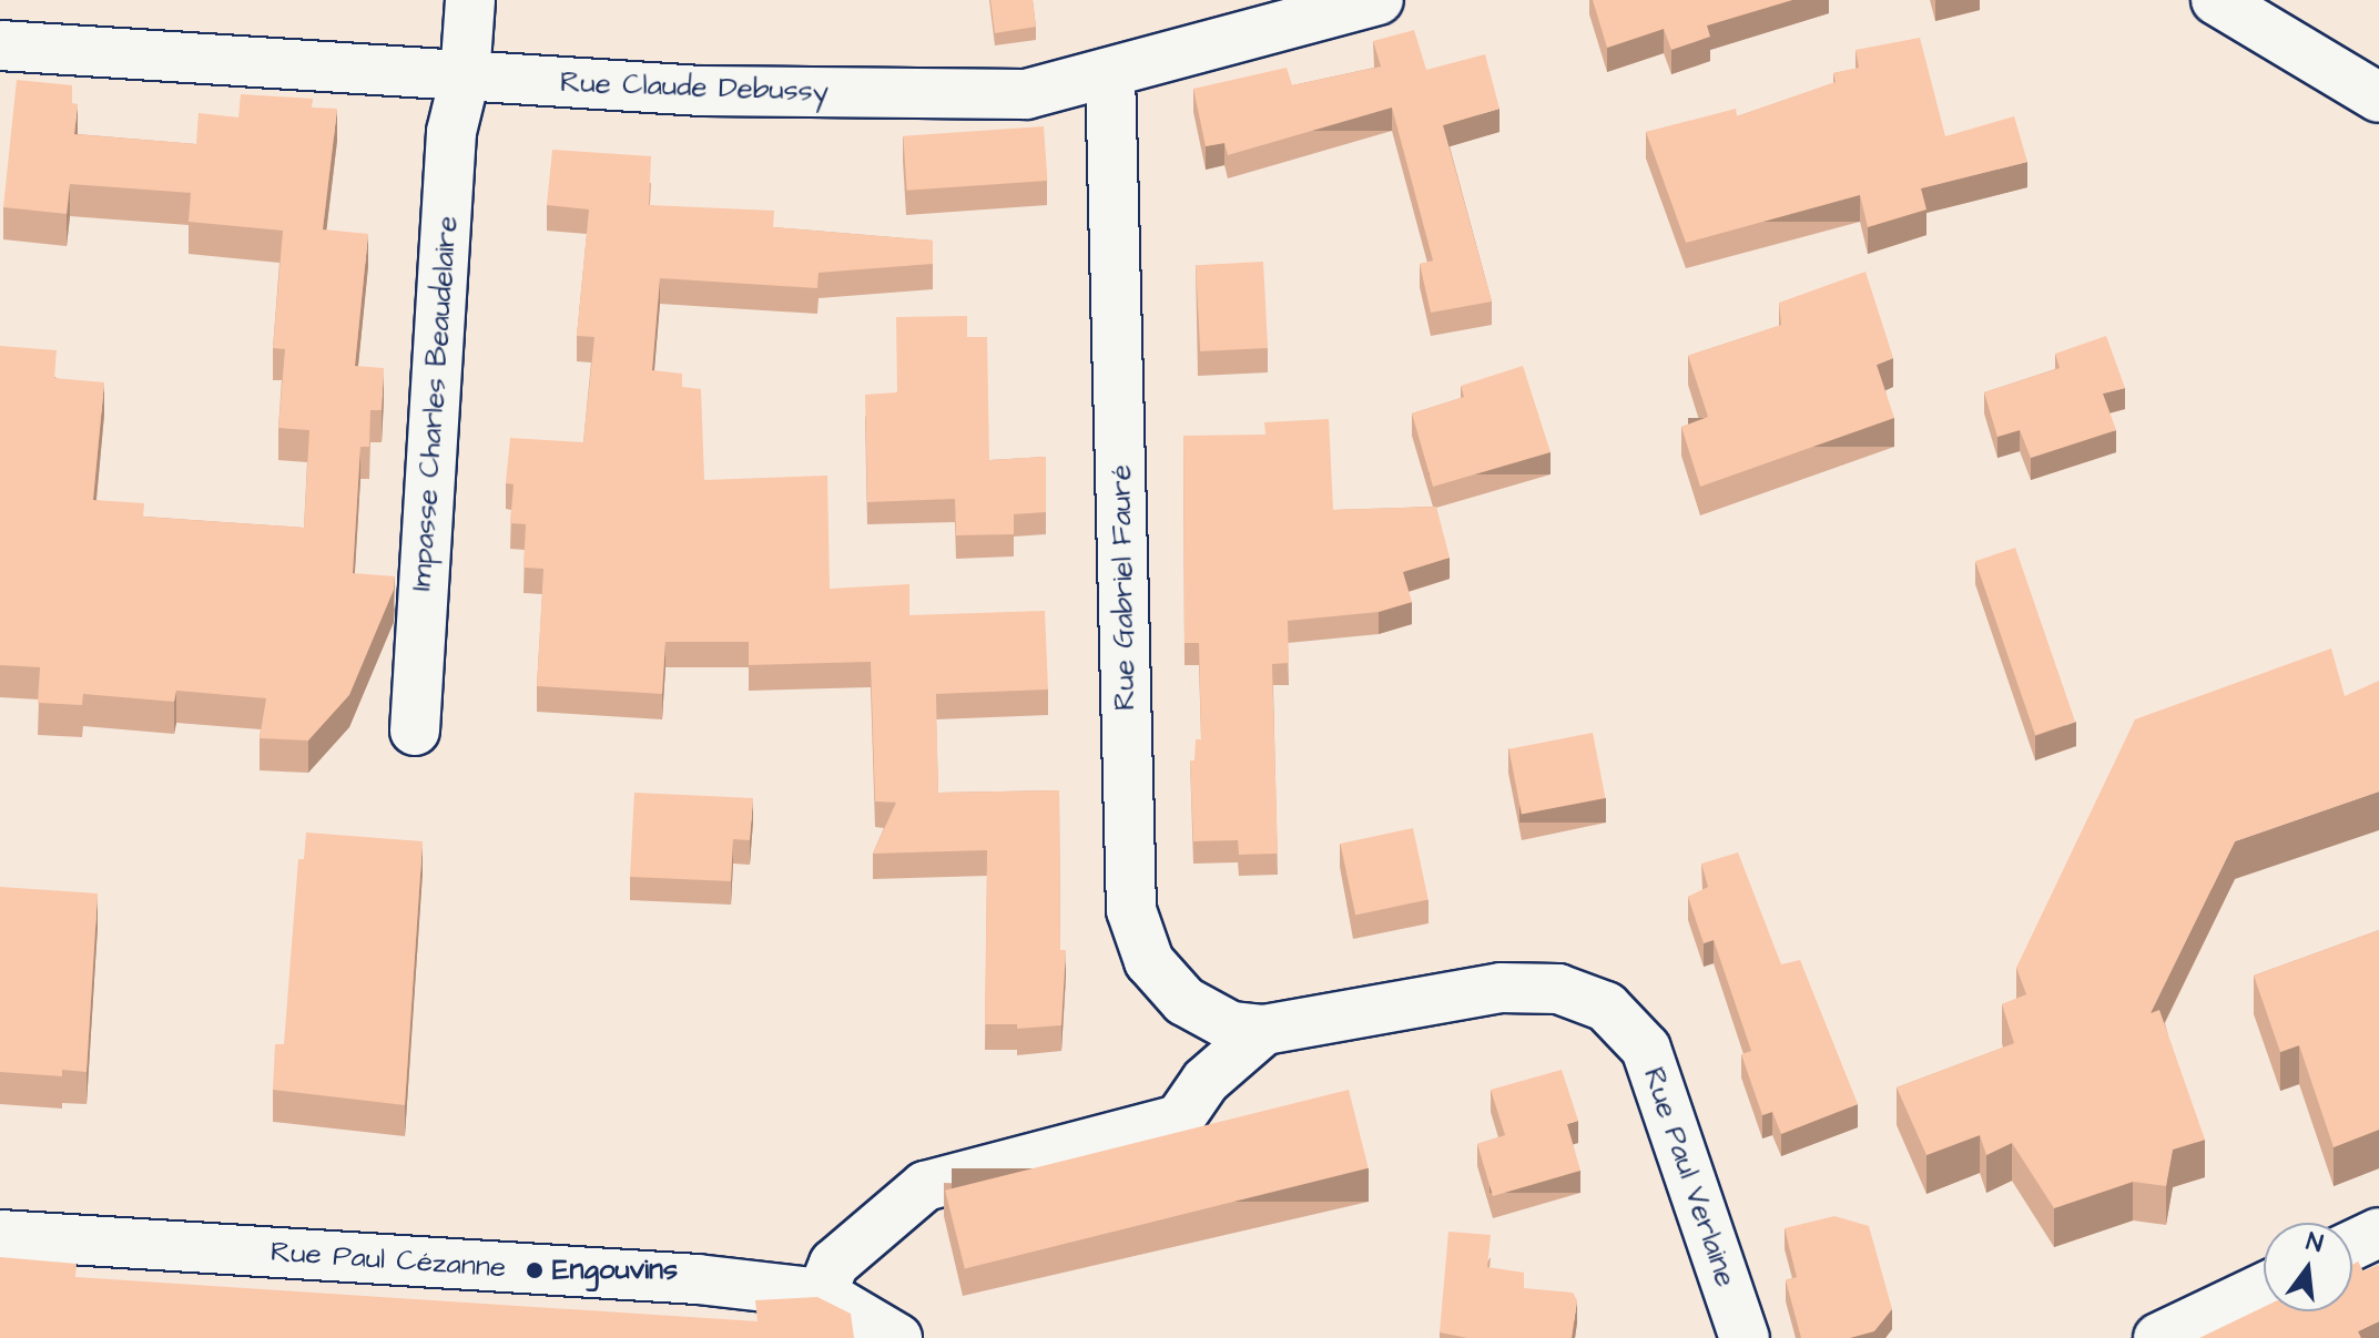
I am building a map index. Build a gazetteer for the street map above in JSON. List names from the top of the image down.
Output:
{
  "streets": {
    "street": [
      "Rue Claude Debussy",
      "Impasse Charles Beaudelaire",
      "Rue Gabriel Fauré",
      "Rue Paul Verlaine",
      "Rue Paul Cézanne"
    ]
  },
  "crossings": [
    ["Rue Claude Debussy", "Impasse Charles Beaudelaire"],
    ["Rue Claude Debussy", "Rue Gabriel Fauré"],
    ["Rue Gabriel Fauré", "Rue Paul Verlaine"]
  ],
  "places": ["Engouvins"],
  "north": "top"
}
